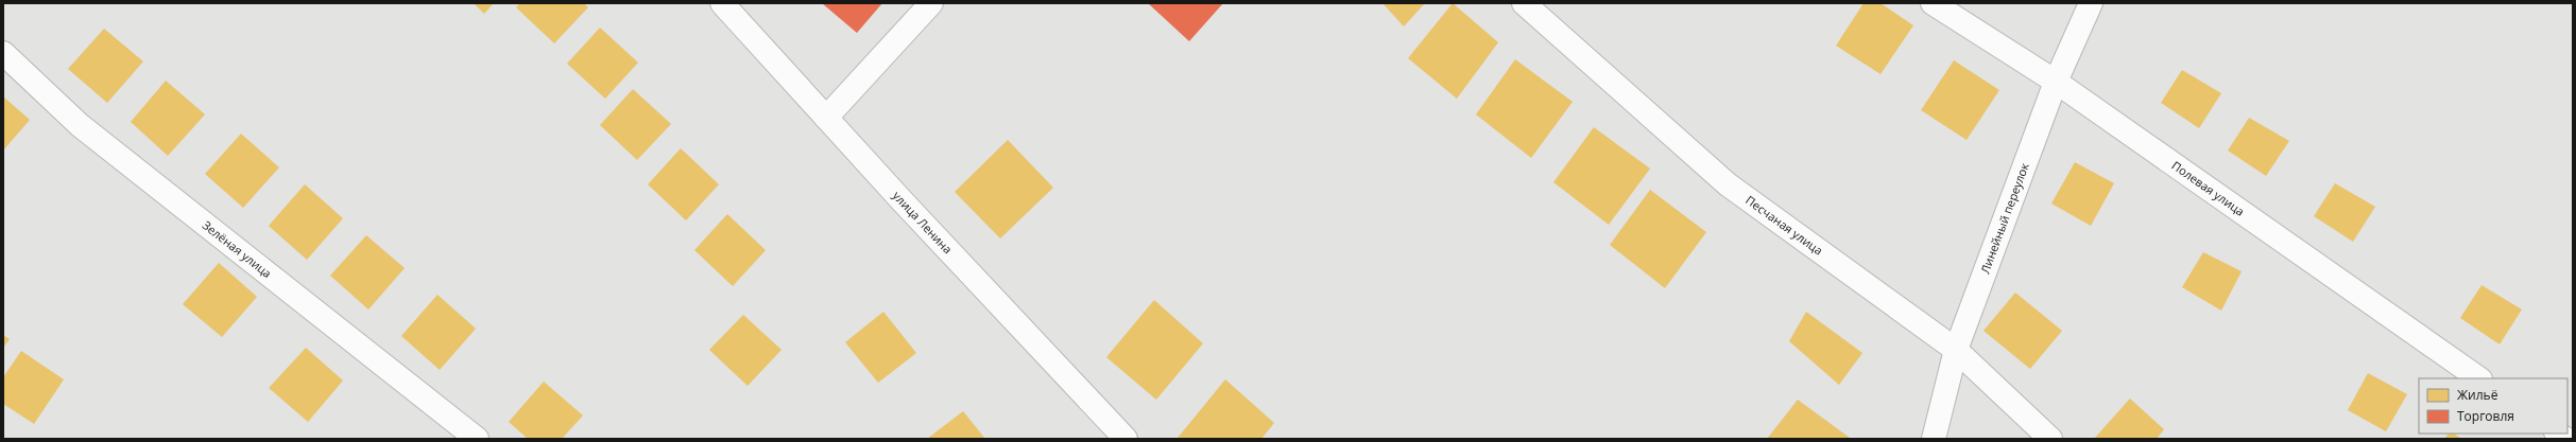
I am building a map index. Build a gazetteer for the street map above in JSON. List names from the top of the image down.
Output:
{
  "streets": {
    "street": [
      "Полевая улица",
      "Линейный переулок",
      "улица Ленина",
      "Песчаная улица",
      "Зелёная улица"
    ]
  },
  "crossings": [
    ["Полевая улица", "Линейный переулок"],
    ["Линейный переулок", "Песчаная улица"]
  ],
  "legend": ["Жильё", "Торговля"]
}
